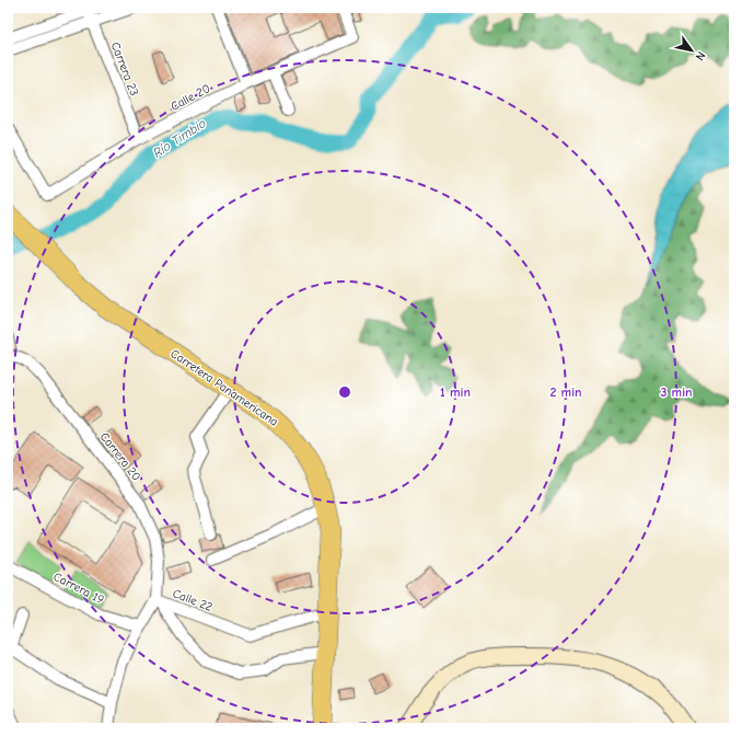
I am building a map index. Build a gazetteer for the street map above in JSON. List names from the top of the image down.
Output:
{
  "streets": {
    "highway": ["Carretera Panamericana"],
    "street": [
      "Carrera 23",
      "Calle 20",
      "Carrera 20",
      "Carrera 19",
      "Calle 22"
    ]
  },
  "crossings": [
    ["Carrera 23", "Calle 20"],
    ["Carretera Panamericana", "Calle 22"],
    ["Carrera 20", "Calle 22"],
    ["Carrera 19", "Calle 22"]
  ],
  "water": ["Río Timbio"],
  "north": "bottom right",
  "rings": ["1 min", "2 min", "3 min"]
}
